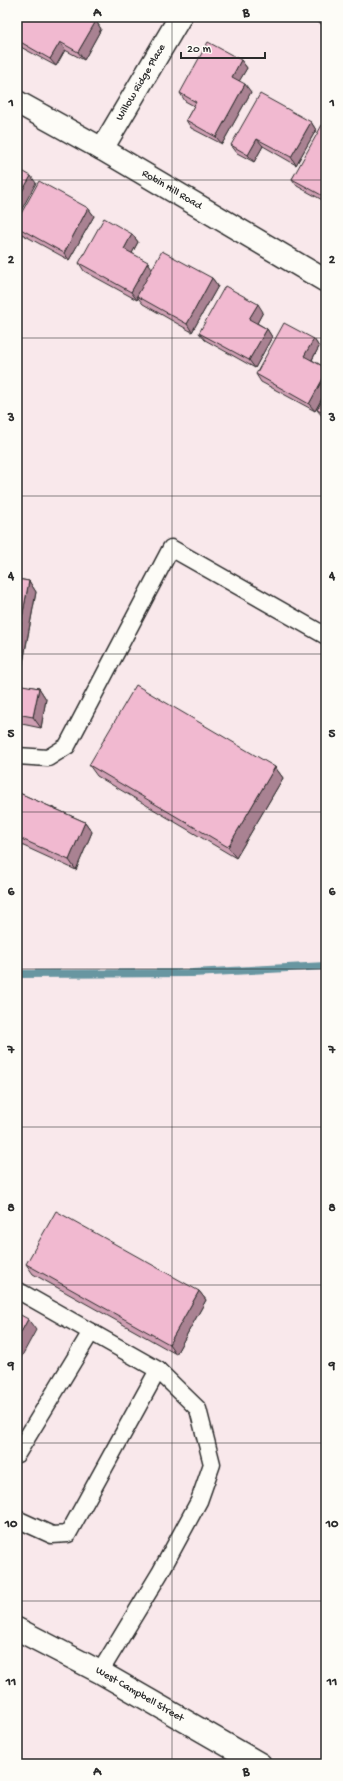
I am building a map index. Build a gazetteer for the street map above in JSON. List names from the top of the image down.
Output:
{
  "streets": {
    "street": ["Willow Ridge Place", "Robin Hill Road", "West Campbell Street"]
  },
  "crossings": [
    ["Willow Ridge Place", "Robin Hill Road"]
  ],
  "scale_bar": "20 m",
  "grid": {
    "columns": ["A", "B"],
    "rows": [
      "1",
      "2",
      "3",
      "4",
      "5",
      "6",
      "7",
      "8",
      "9",
      "10",
      "11"
    ]
  }
}
